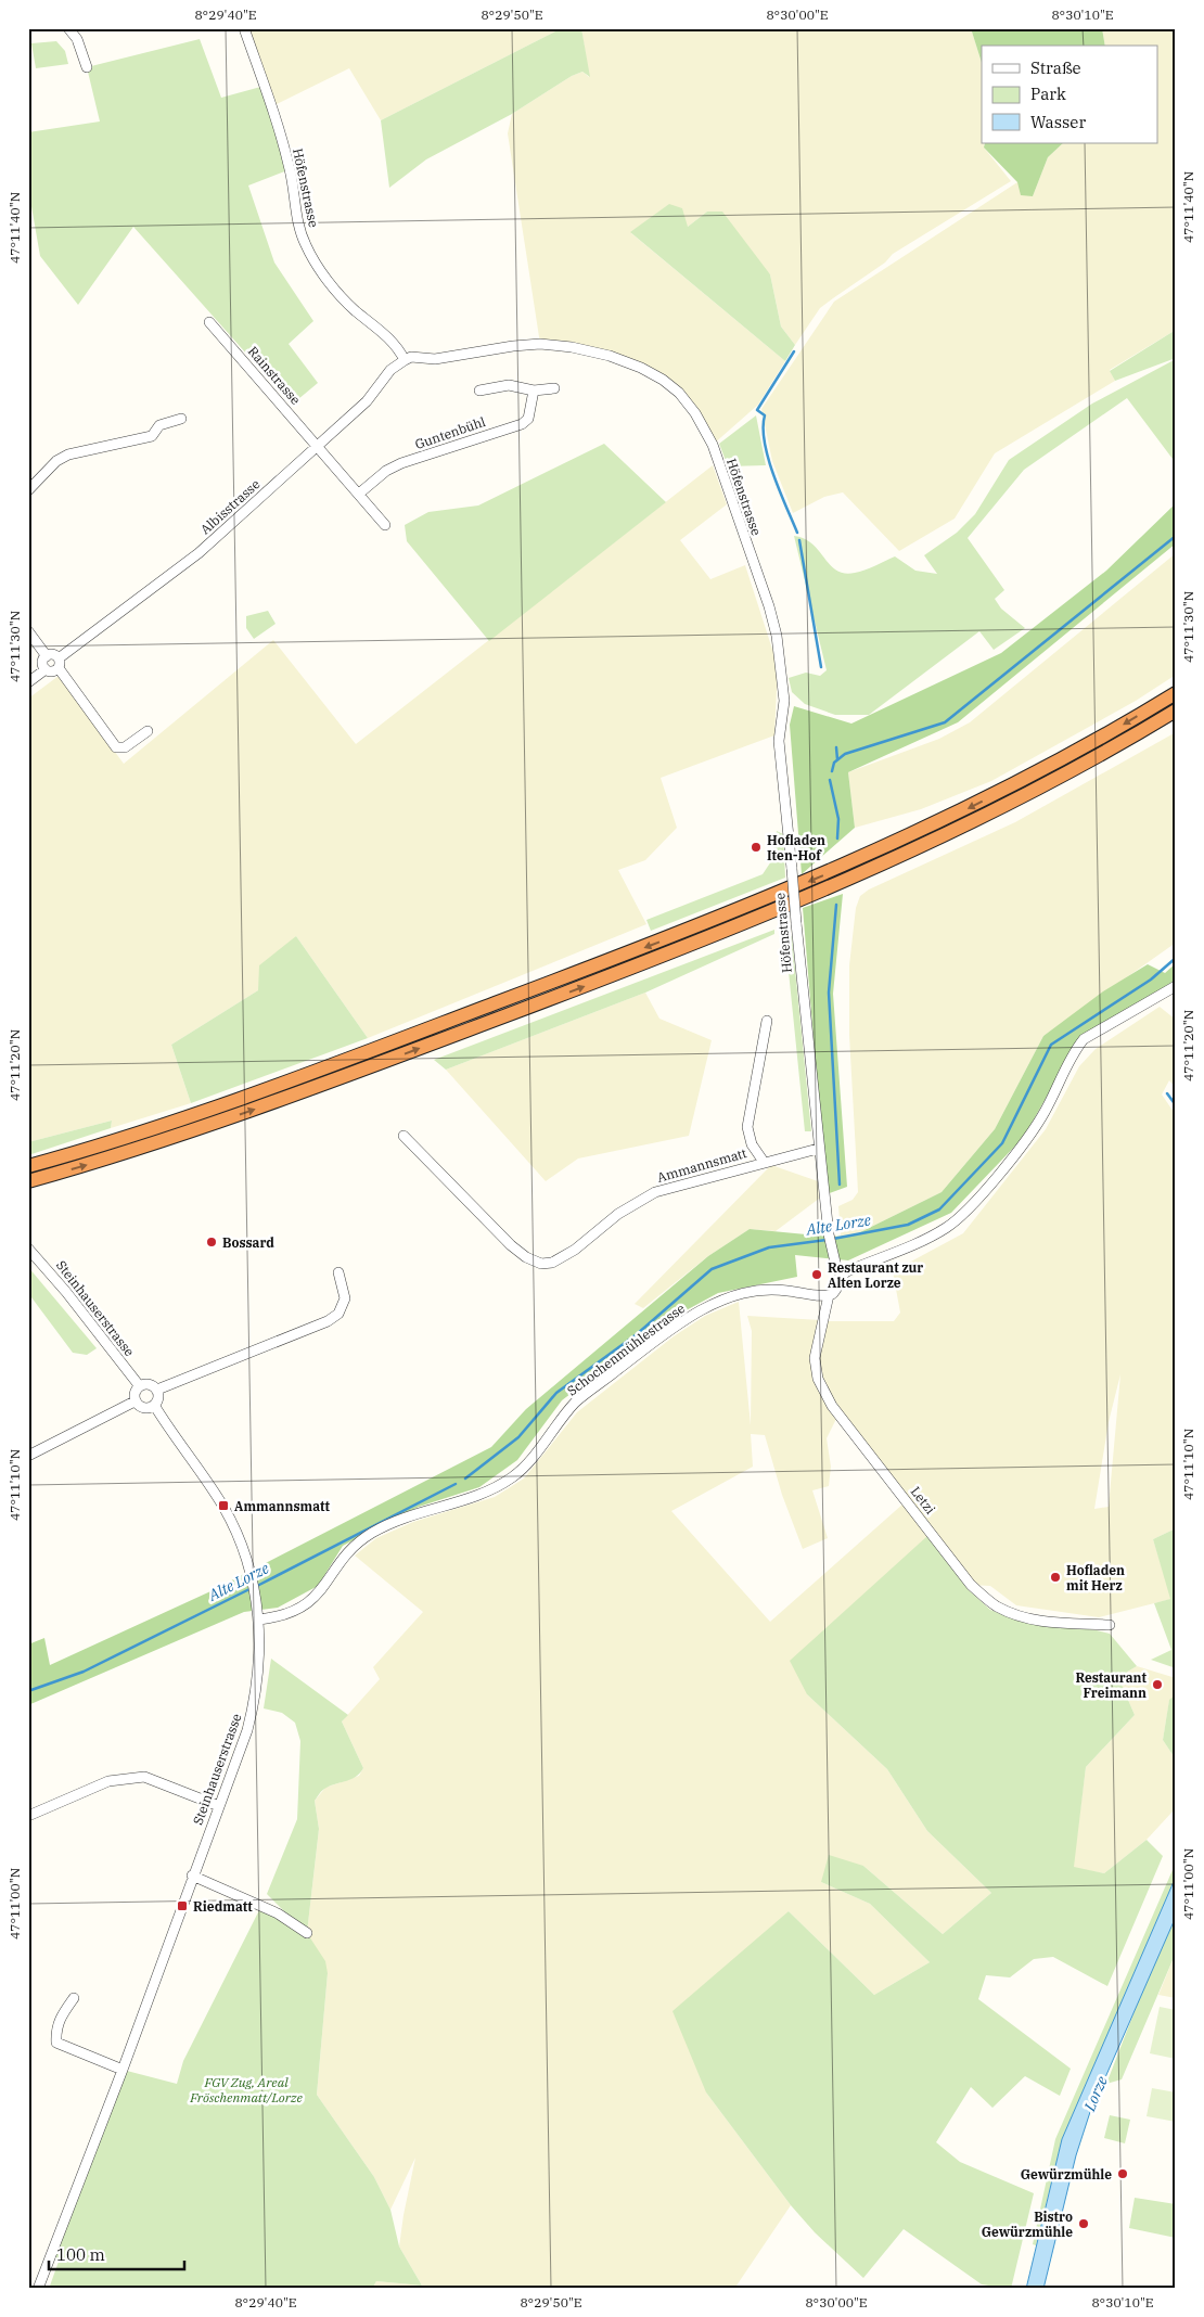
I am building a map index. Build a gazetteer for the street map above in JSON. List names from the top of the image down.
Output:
{
  "streets": {
    "street": [
      "Höfenstrasse",
      "Rainstrasse",
      "Guntenbühl",
      "Albisstrasse",
      "Ammannsmatt",
      "Steinhauserstrasse",
      "Schochenmühlestrasse",
      "Letzi"
    ]
  },
  "crossings": [
    ["Höfenstrasse", "Albisstrasse"],
    ["Höfenstrasse", "Ammannsmatt"],
    ["Rainstrasse", "Guntenbühl"],
    ["Rainstrasse", "Albisstrasse"],
    ["Steinhauserstrasse", "Schochenmühlestrasse"],
    ["Schochenmühlestrasse", "Letzi"]
  ],
  "water": ["Alte Lorze", "Lorze"],
  "parks": ["FGV Zug, Areal Fröschenmatt/Lorze"],
  "places": {
    "other": [
      "Hofladen Iten-Hof",
      "Bossard",
      "Restaurant zur Alten Lorze",
      "Hofladen mit Herz",
      "Restaurant Freimann",
      "Gewürzmühle",
      "Bistro Gewürzmühle"
    ],
    "transit": ["Ammannsmatt", "Riedmatt"]
  },
  "legend": ["Straße", "Park", "Wasser"],
  "scale_bar": "100 m",
  "coordinates": [
    "8°29'40\"E",
    "8°29'50\"E",
    "8°30'00\"E",
    "8°30'10\"E",
    "47°11'40\"N",
    "47°11'30\"N",
    "47°11'20\"N",
    "47°11'10\"N",
    "47°11'00\"N"
  ]
}
